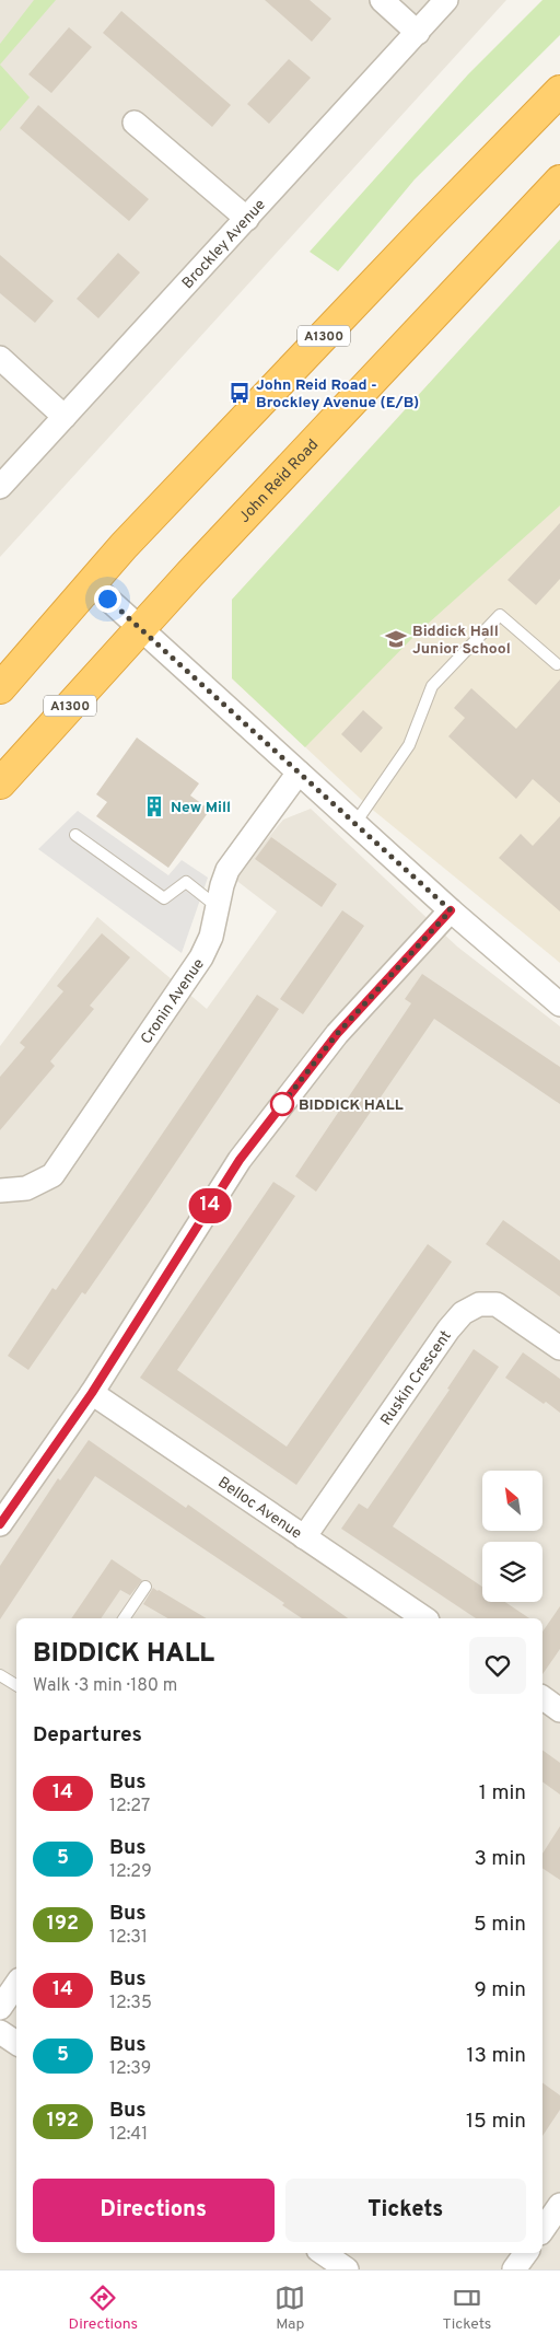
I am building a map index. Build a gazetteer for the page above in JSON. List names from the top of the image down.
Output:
{
  "streets": {
    "highway": ["A1300", "John Reid Road"],
    "street": [
      "Brockley Avenue",
      "Cronin Avenue",
      "Ruskin Crescent",
      "Belloc Avenue"
    ]
  },
  "crossings": [
    ["Ruskin Crescent", "Belloc Avenue"]
  ],
  "places": {
    "bus stop": ["John Reid Road - Brockley Avenue (E/B)"],
    "school or university": ["Biddick Hall Junior School"],
    "building": ["New Mill"],
    "other": ["BIDDICK HALL"]
  },
  "lines": ["bus line 14"],
  "north": "top left",
  "page": {
    "on_map": "14",
    "heading": [
      ["BIDDICK HALL", "Walk · 3 min · 180 m"],
      "Departures"
    ],
    "list": [
      {
        "mark": "14",
        "name": "Bus",
        "note": "12:27",
        "value": "1 min"
      },
      {
        "mark": "5",
        "name": "Bus",
        "note": "12:29",
        "value": "3 min"
      },
      {
        "mark": "192",
        "name": "Bus",
        "note": "12:31",
        "value": "5 min"
      },
      {
        "mark": "14",
        "name": "Bus",
        "note": "12:35",
        "value": "9 min"
      },
      {
        "mark": "5",
        "name": "Bus",
        "note": "12:39",
        "value": "13 min"
      },
      {
        "mark": "192",
        "name": "Bus",
        "note": "12:41",
        "value": "15 min"
      }
    ],
    "buttons": ["Directions", "Tickets"],
    "tabs": ["Directions", "Map", "Tickets"]
  }
}
